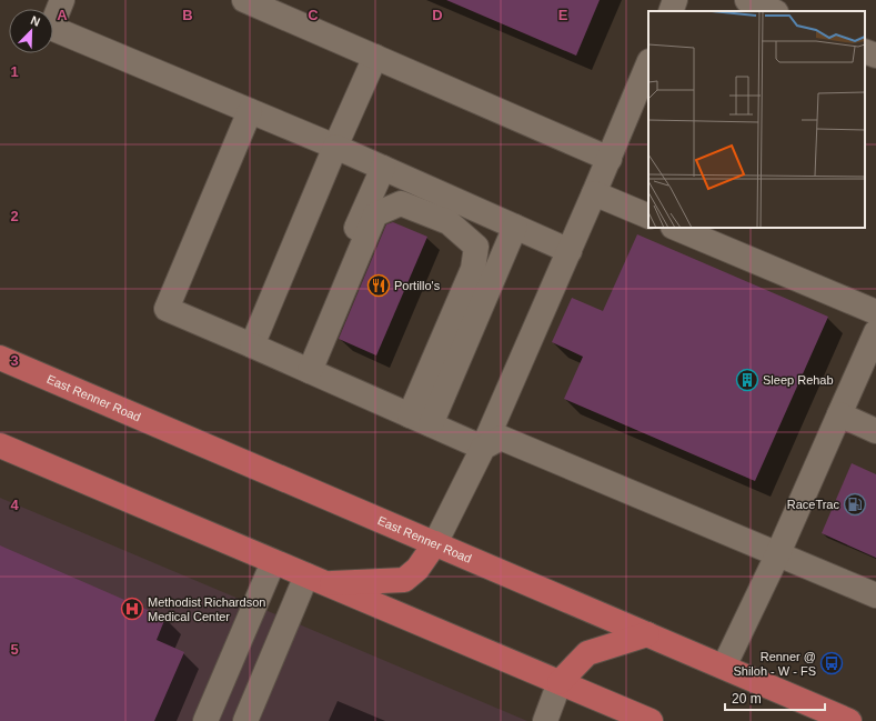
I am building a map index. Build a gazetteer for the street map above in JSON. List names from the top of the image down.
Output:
{
  "streets": {
    "main road": ["East Renner Road"]
  },
  "places": {
    "restaurant": ["Portillo's"],
    "building": ["Sleep Rehab"],
    "fuel station": ["RaceTrac"],
    "hospital": ["Methodist Richardson Medical Center"],
    "bus stop": ["Renner @ Shiloh - W - FS"]
  },
  "scale_bar": "20 m",
  "north": "top right",
  "grid": {
    "columns": [
      "A",
      "B",
      "C",
      "D",
      "E"
    ],
    "rows": [
      "1",
      "2",
      "3",
      "4",
      "5"
    ]
  }
}
